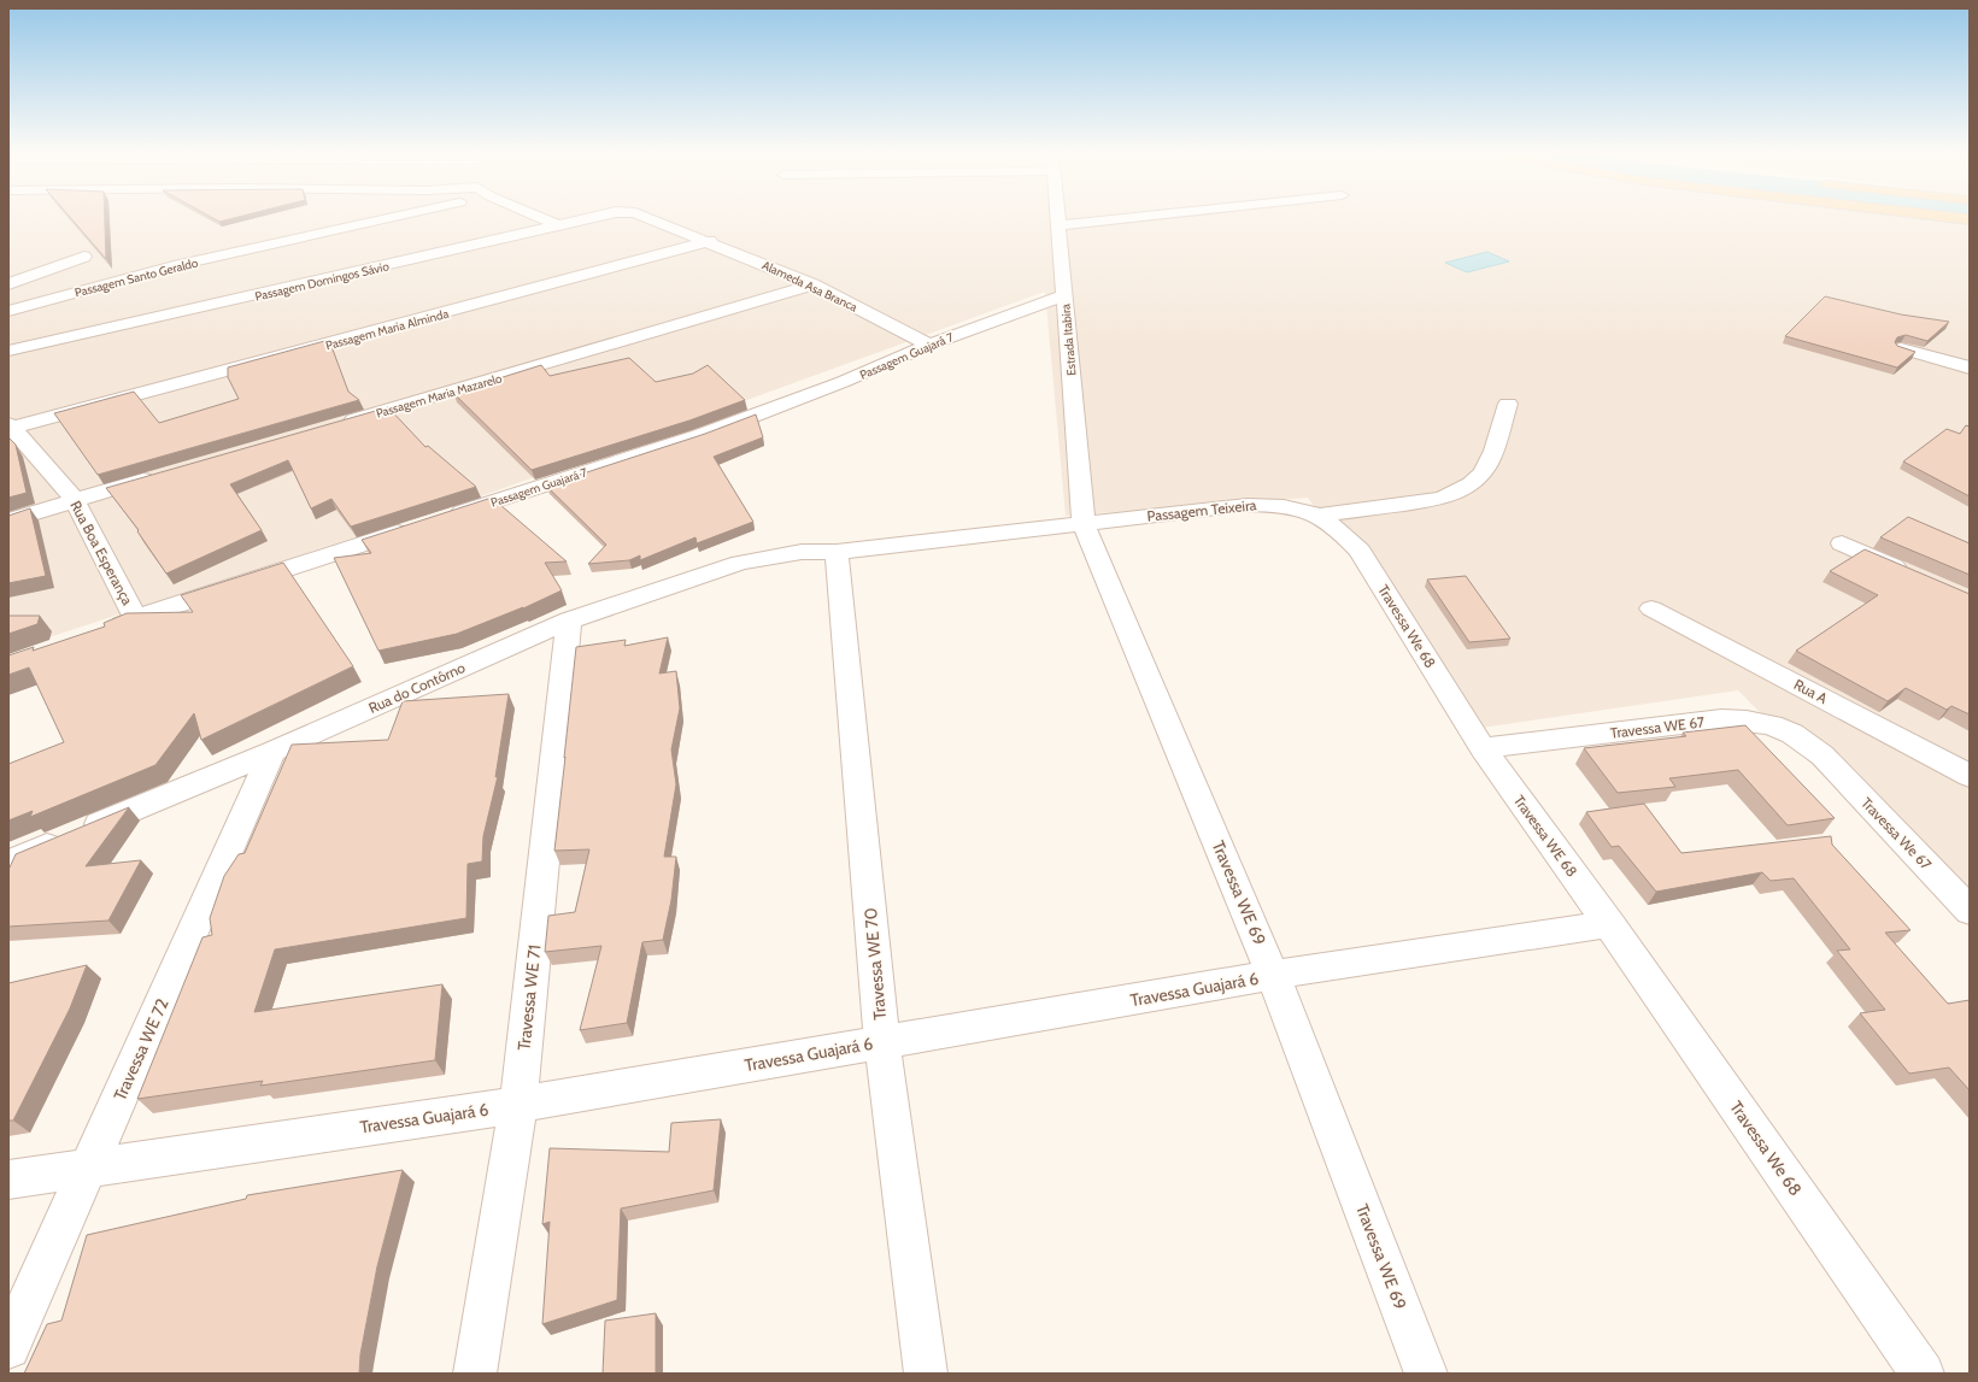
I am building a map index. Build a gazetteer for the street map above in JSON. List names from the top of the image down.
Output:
{
  "streets": {
    "street": [
      "Passagem Santo Geraldo",
      "Passagem Domingos Sávio",
      "Alameda Asa Branca",
      "Passagem Maria Alminda",
      "Estrada Itabira",
      "Passagem Guajará 7",
      "Passagem Maria Mazarelo",
      "Passagem Teixeira",
      "Rua Boa Esperança",
      "Travessa We 68",
      "Rua do Contôrno",
      "Rua A",
      "Travessa WE 67",
      "Travessa We 67",
      "Travessa WE 68",
      "Travessa WE 69",
      "Travessa WE 70",
      "Travessa Guajará 6",
      "Travessa WE 71",
      "Travessa WE 72"
    ]
  },
  "crossings": [
    ["Alameda Asa Branca", "Passagem Maria Alminda"],
    ["Alameda Asa Branca", "Passagem Guajará 7"],
    ["Alameda Asa Branca", "Passagem Maria Mazarelo"],
    ["Passagem Maria Alminda", "Rua Boa Esperança"],
    ["Estrada Itabira", "Passagem Guajará 7"],
    ["Estrada Itabira", "Passagem Teixeira"],
    ["Estrada Itabira", "Travessa WE 69"],
    ["Passagem Teixeira", "Travessa We 68"],
    ["Passagem Teixeira", "Rua do Contôrno"],
    ["Passagem Teixeira", "Travessa WE 69"],
    ["Passagem Teixeira", "Travessa WE 70"],
    ["Travessa We 68", "Travessa WE 67"],
    ["Travessa We 68", "Travessa WE 68"],
    ["Travessa We 68", "Travessa Guajará 6"],
    ["Rua do Contôrno", "Travessa WE 70"],
    ["Rua do Contôrno", "Travessa WE 71"],
    ["Rua do Contôrno", "Travessa WE 72"],
    ["Travessa WE 67", "Travessa We 67"],
    ["Travessa WE 67", "Travessa WE 68"],
    ["Travessa WE 68", "Travessa Guajará 6"],
    ["Travessa WE 69", "Travessa Guajará 6"],
    ["Travessa WE 70", "Travessa Guajará 6"],
    ["Travessa Guajará 6", "Travessa WE 71"],
    ["Travessa Guajará 6", "Travessa WE 72"]
  ]
}
